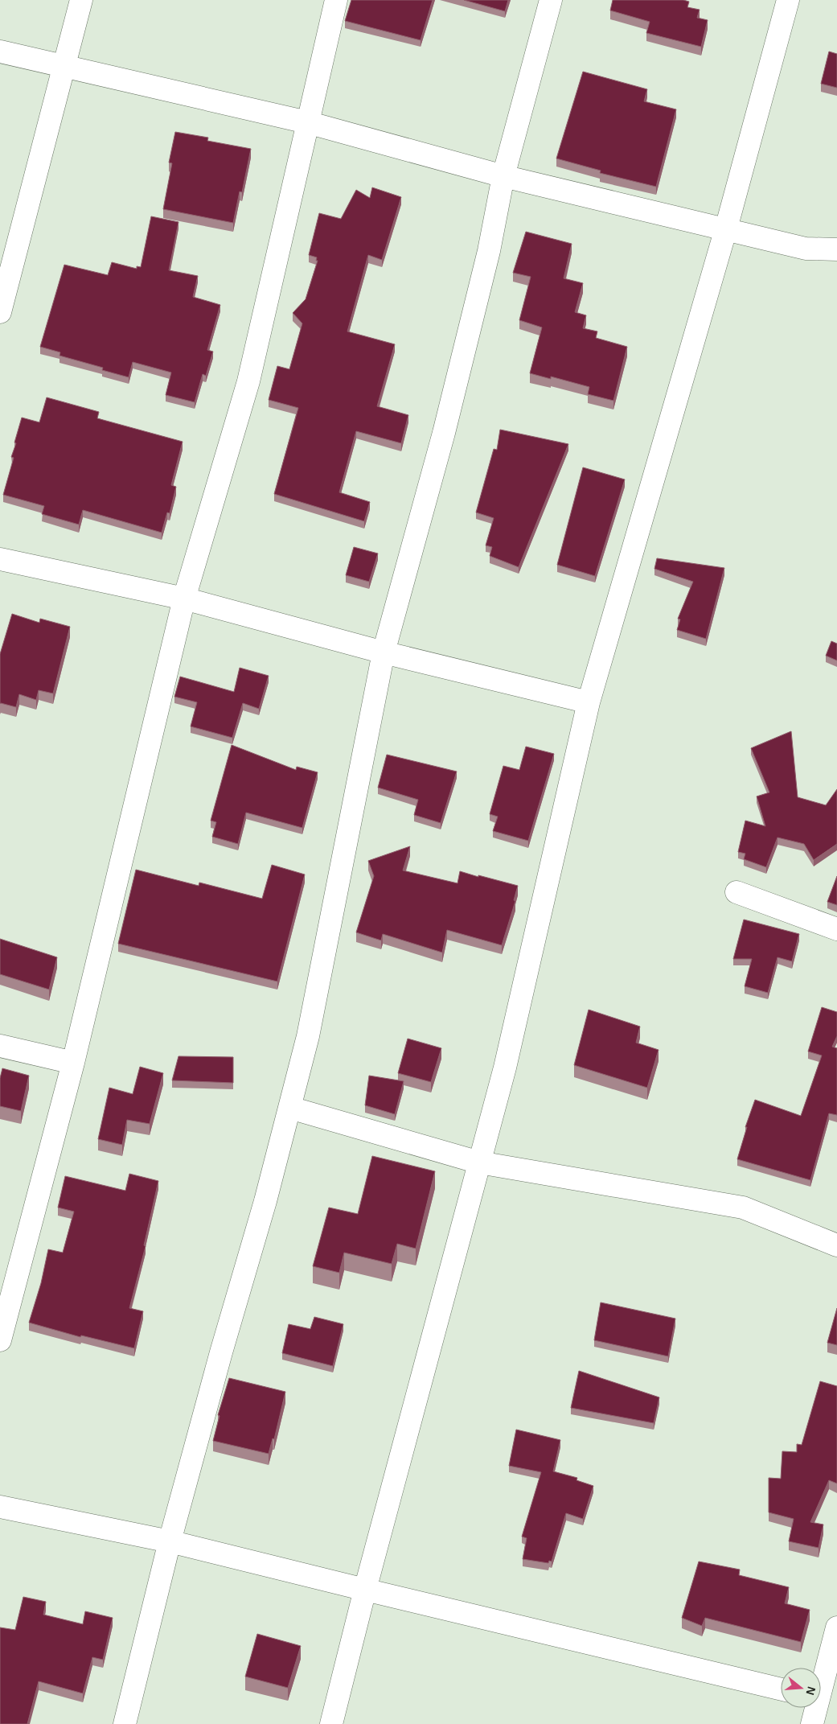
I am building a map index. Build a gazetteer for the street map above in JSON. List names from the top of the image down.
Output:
{
  "north": "right"
}
